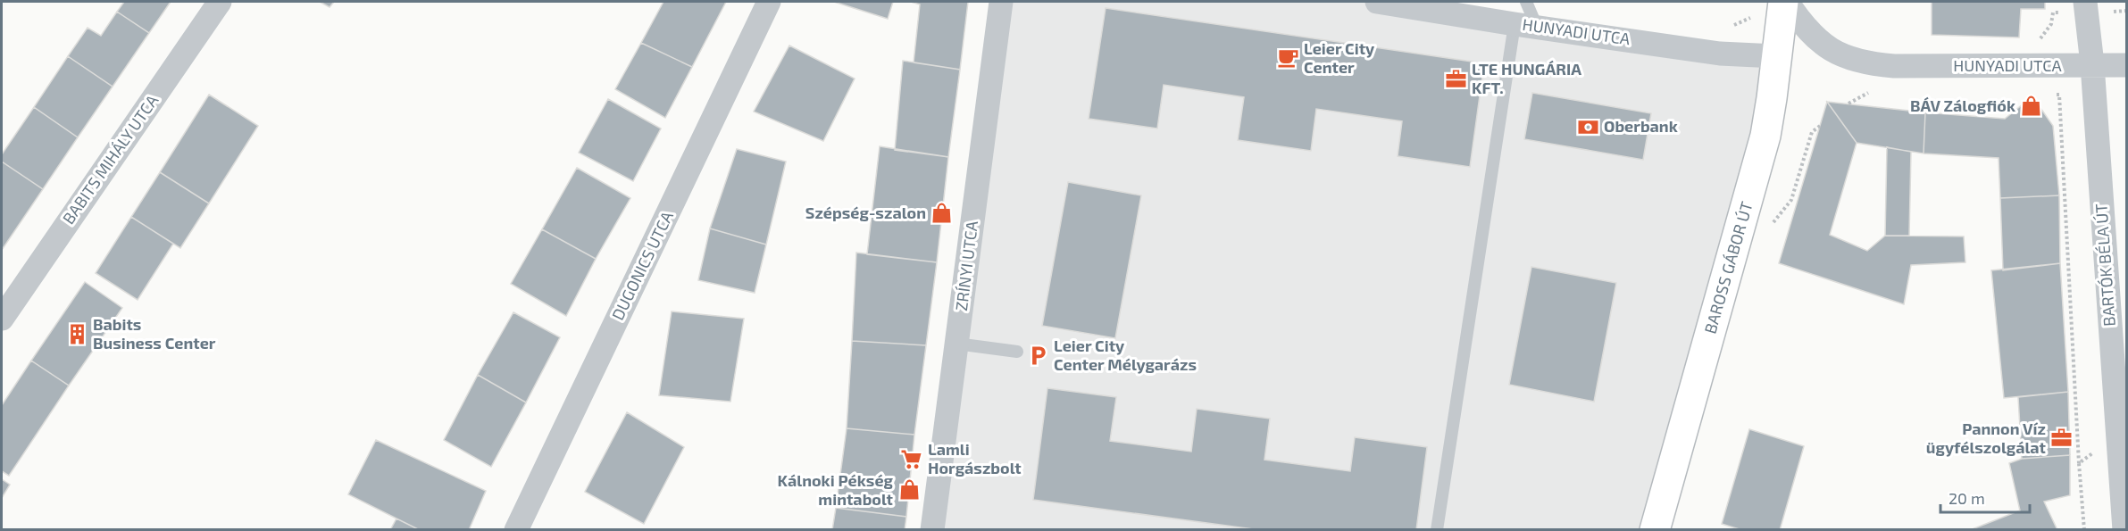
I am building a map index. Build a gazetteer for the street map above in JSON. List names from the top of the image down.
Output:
{
  "streets": {
    "main road": ["BAROSS GÁBOR ÚT"],
    "street": [
      "HUNYADI UTCA",
      "BABITS MIHÁLY UTCA",
      "BARTÓK BÉLA ÚT",
      "DUGONICS UTCA",
      "ZRÍNYI UTCA"
    ]
  },
  "crossings": [
    ["HUNYADI UTCA", "BARTÓK BÉLA ÚT"],
    ["HUNYADI UTCA", "BAROSS GÁBOR ÚT"]
  ],
  "places": {
    "cafe": ["Leier City Center"],
    "office": ["LTE HUNGÁRIA KFT.", "Pannon Víz ügyfélszolgálat"],
    "shop": ["BÁV Zálogfiók", "Szépség-szalon", "Kálnoki Pékség mintabolt"],
    "bank": ["Oberbank"],
    "building": ["Babits Business Center"],
    "parking": ["Leier City Center Mélygarázs"],
    "supermarket": ["Lamli Horgászbolt"]
  },
  "scale_bar": "20 m"
}
